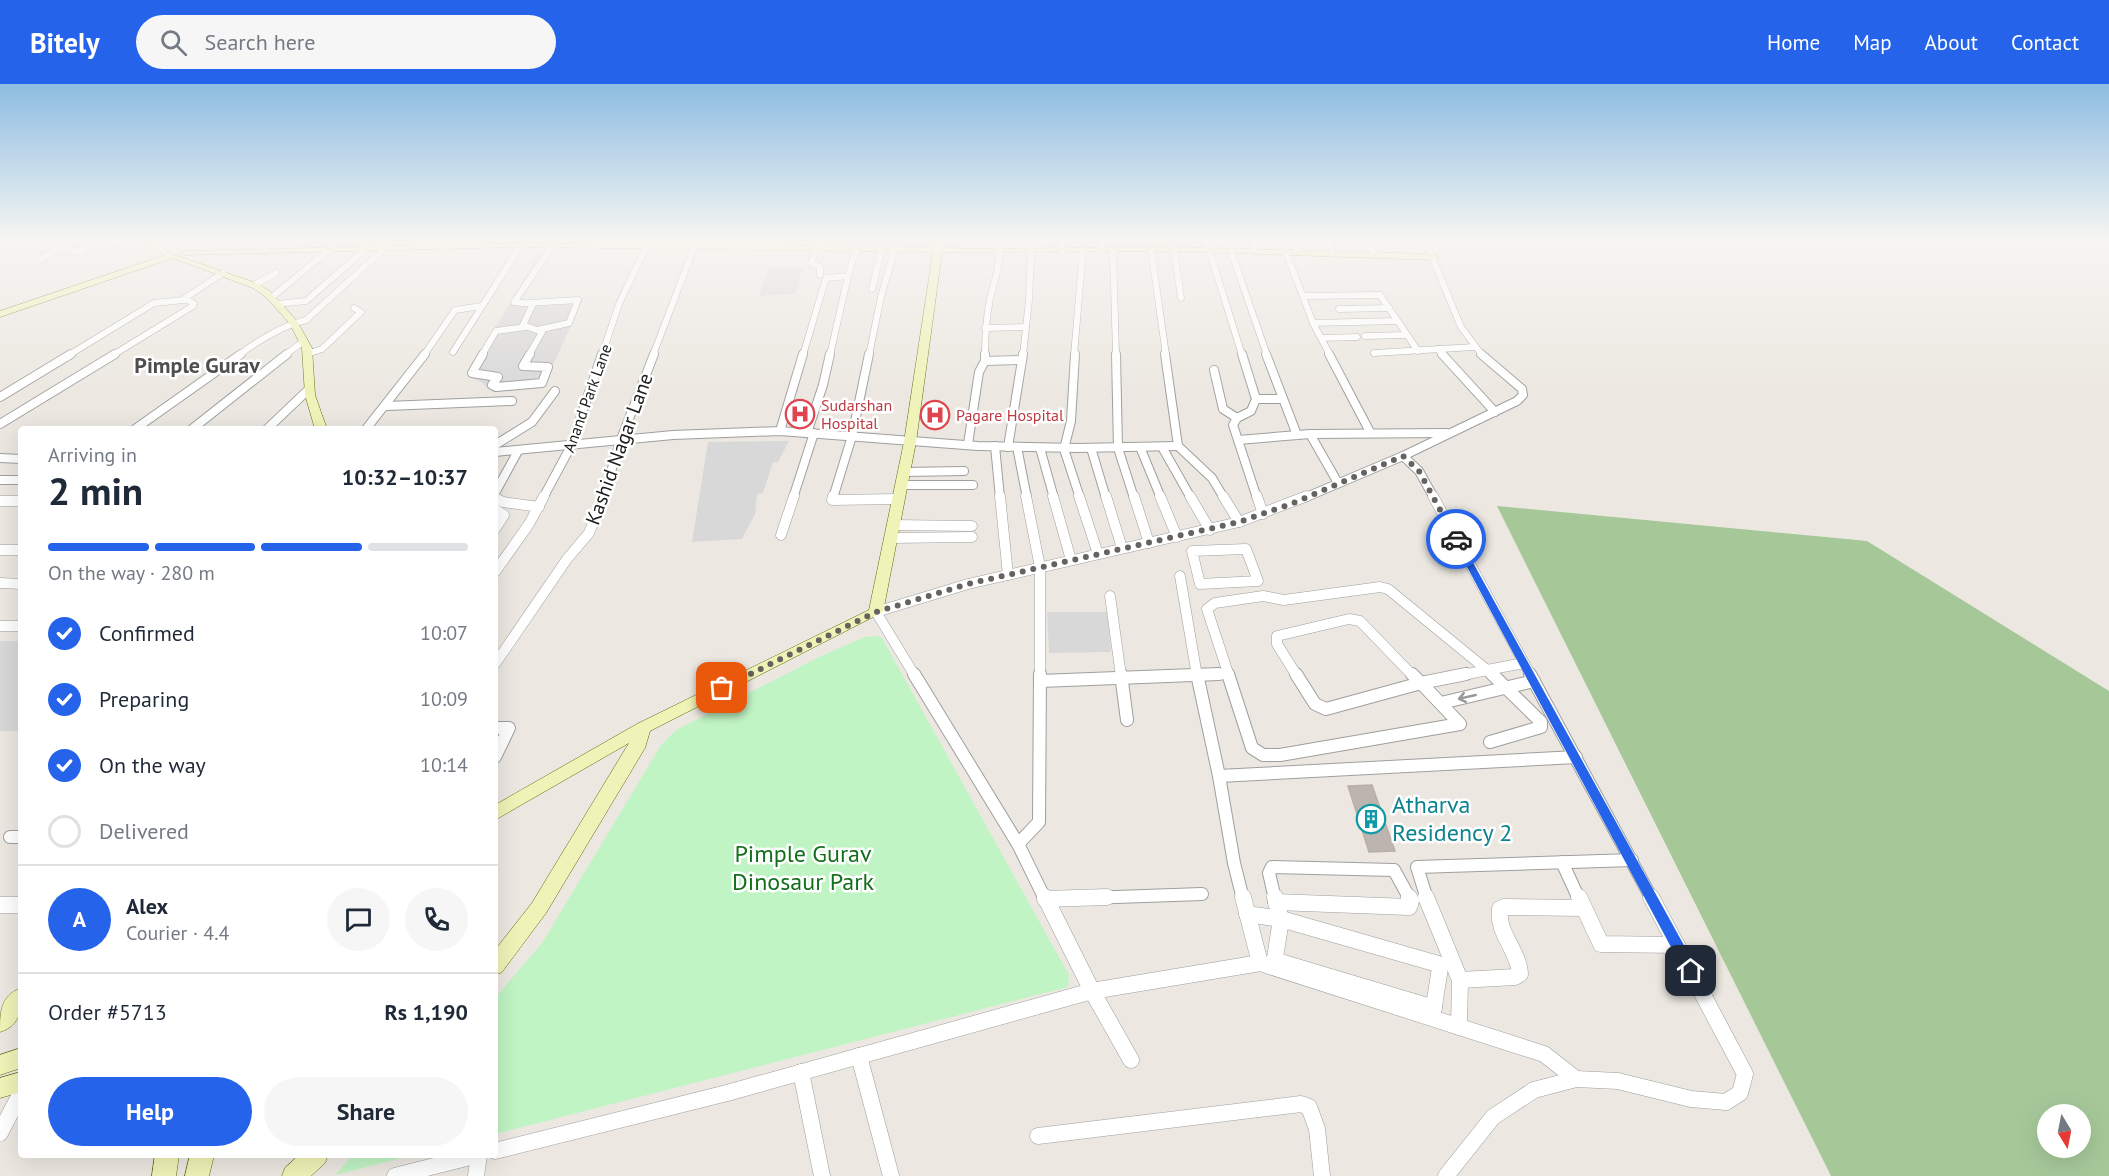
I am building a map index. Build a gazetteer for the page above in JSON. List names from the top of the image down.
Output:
{
  "streets": {
    "street": ["Anand Park Lane", "Kashid Nagar Lane"]
  },
  "districts": ["Pimple Gurav"],
  "parks": ["Pimple Gurav Dinosaur Park"],
  "places": {
    "hospital": ["Sudarshan Hospital", "Pagare Hospital"],
    "building": ["Atharva Residency 2"]
  },
  "north": "bottom",
  "page": {
    "header": "Bitely",
    "search": "Search here",
    "nav": [
      "Home",
      "Map",
      "About",
      "Contact"
    ],
    "heading": ["2 min", "Arriving in", "10:32–10:37"],
    "panel": [
      "Alex",
      "Courier · 4.4",
      "Order #5713",
      "Rs 1,190"
    ],
    "bar": "On the way · 280 m",
    "list": [
      ["Confirmed", "10:07"],
      ["Preparing", "10:09"],
      ["On the way", "10:14"],
      "Delivered"
    ],
    "round": "A",
    "buttons": ["Help", "Share"]
  }
}
